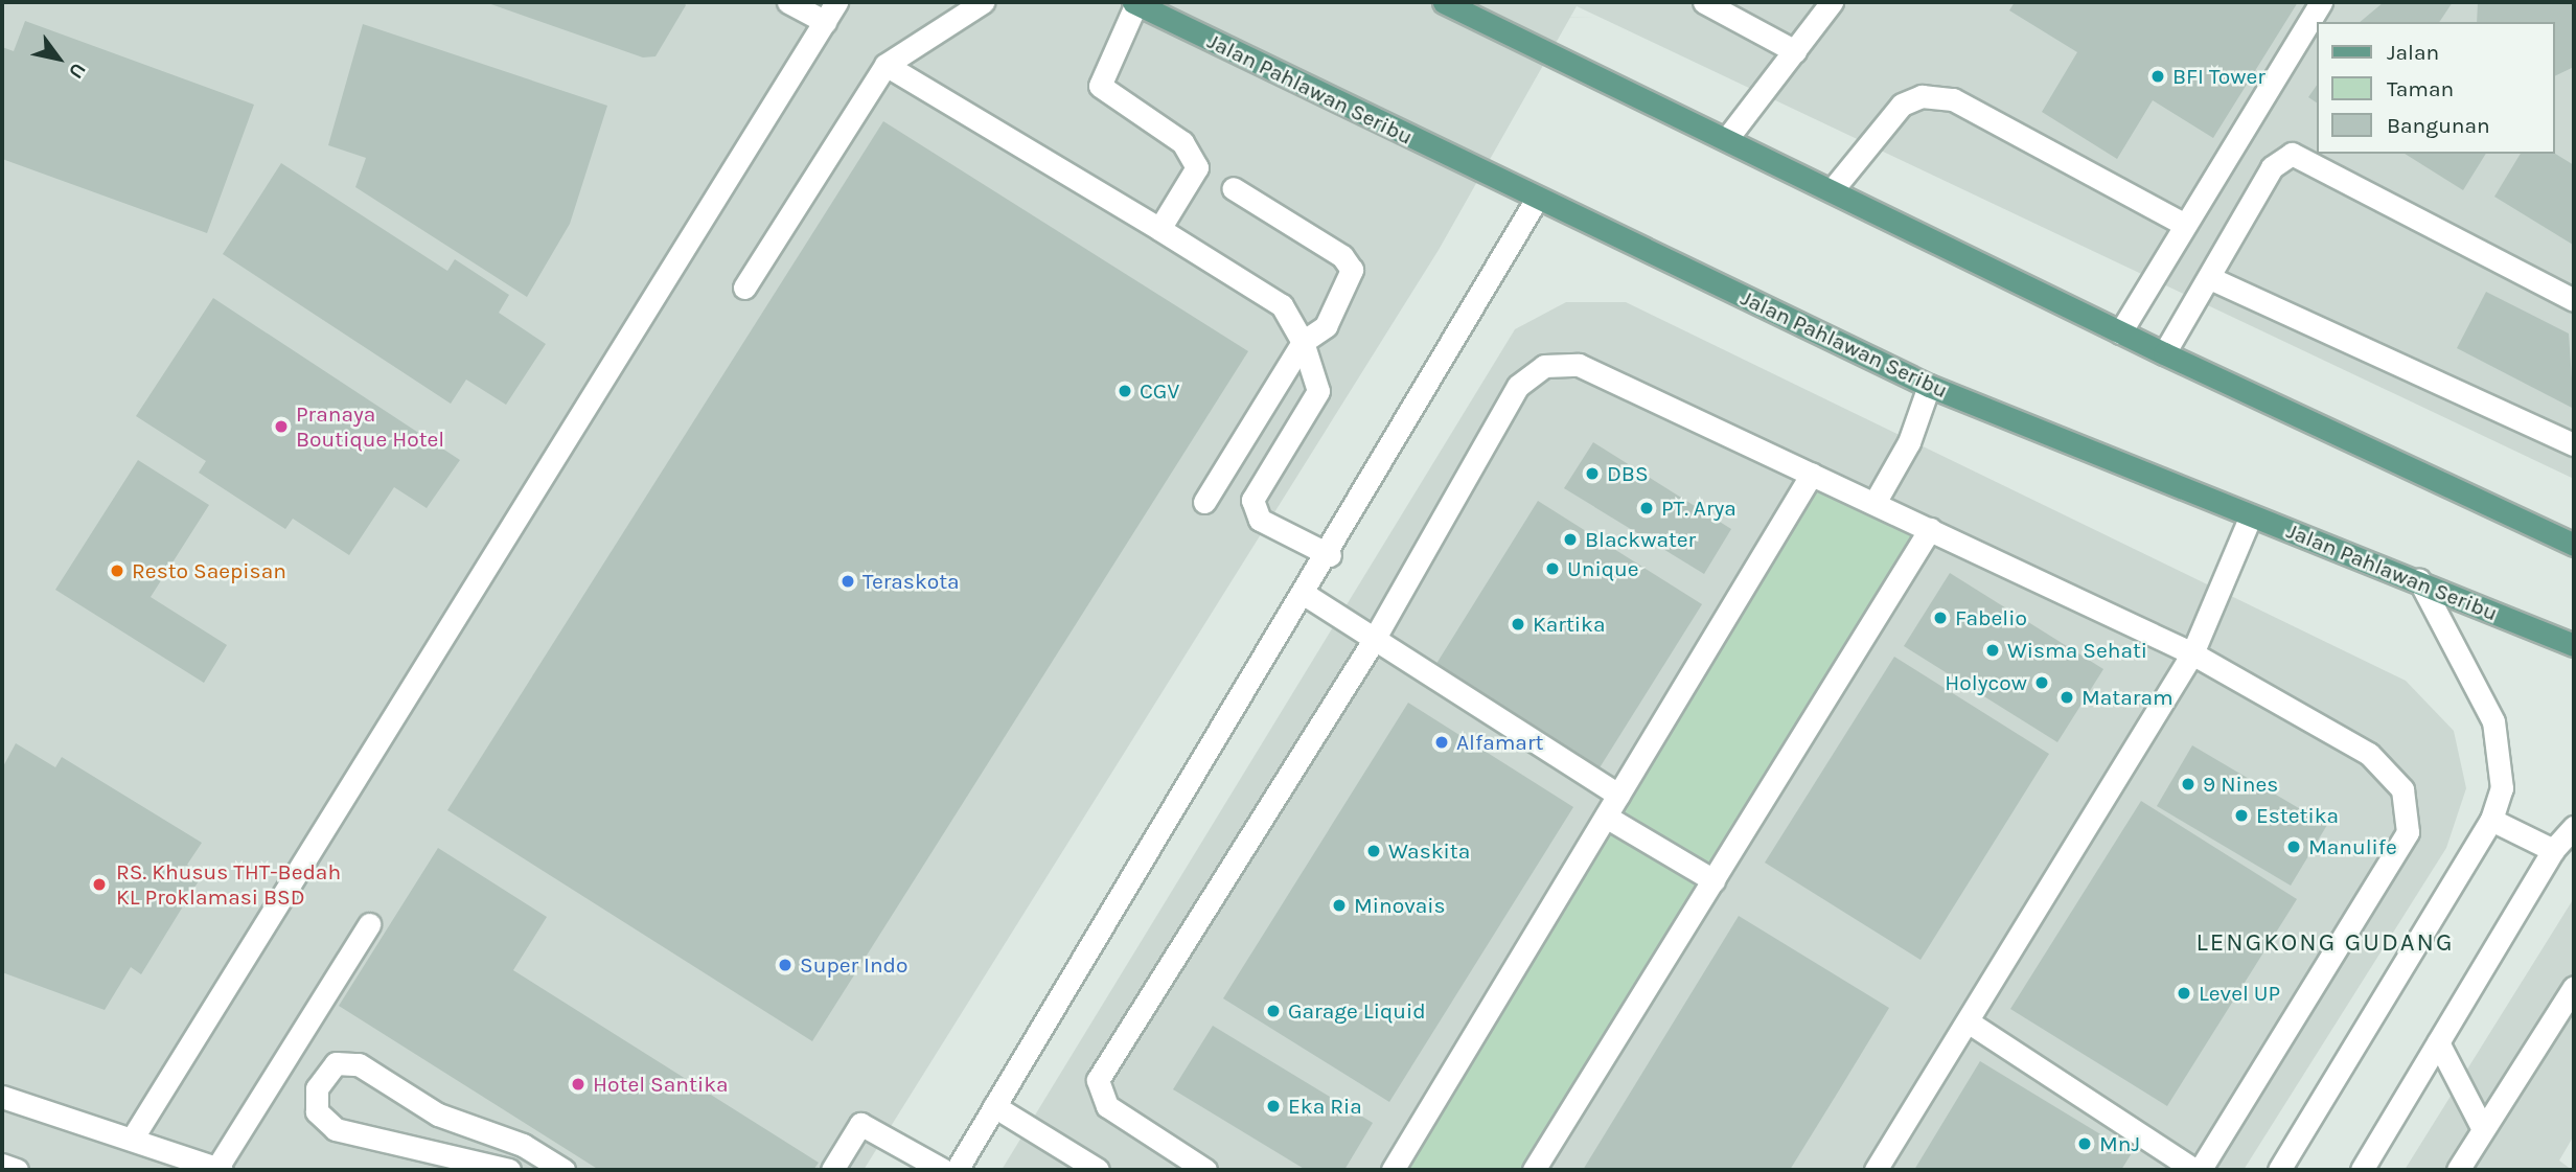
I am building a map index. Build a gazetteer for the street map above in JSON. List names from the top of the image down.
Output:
{
  "streets": {
    "main road": ["Jalan Pahlawan Seribu"]
  },
  "districts": ["LENGKONG GUDANG"],
  "places": [
    "BFI Tower",
    "CGV",
    "Pranaya Boutique Hotel",
    "DBS",
    "PT. Arya",
    "Blackwater",
    "Unique",
    "Resto Saepisan",
    "Teraskota",
    "Fabelio",
    "Kartika",
    "Wisma Sehati",
    "Holycow",
    "Mataram",
    "Alfamart",
    "9 Nines",
    "Estetika",
    "Manulife",
    "Waskita",
    "RS. Khusus THT-Bedah KL Proklamasi BSD",
    "Minovais",
    "Super Indo",
    "Level UP",
    "Garage Liquid",
    "Hotel Santika",
    "Eka Ria",
    "MnJ"
  ],
  "legend": ["Jalan", "Taman", "Bangunan"],
  "north": "bottom right"
}
